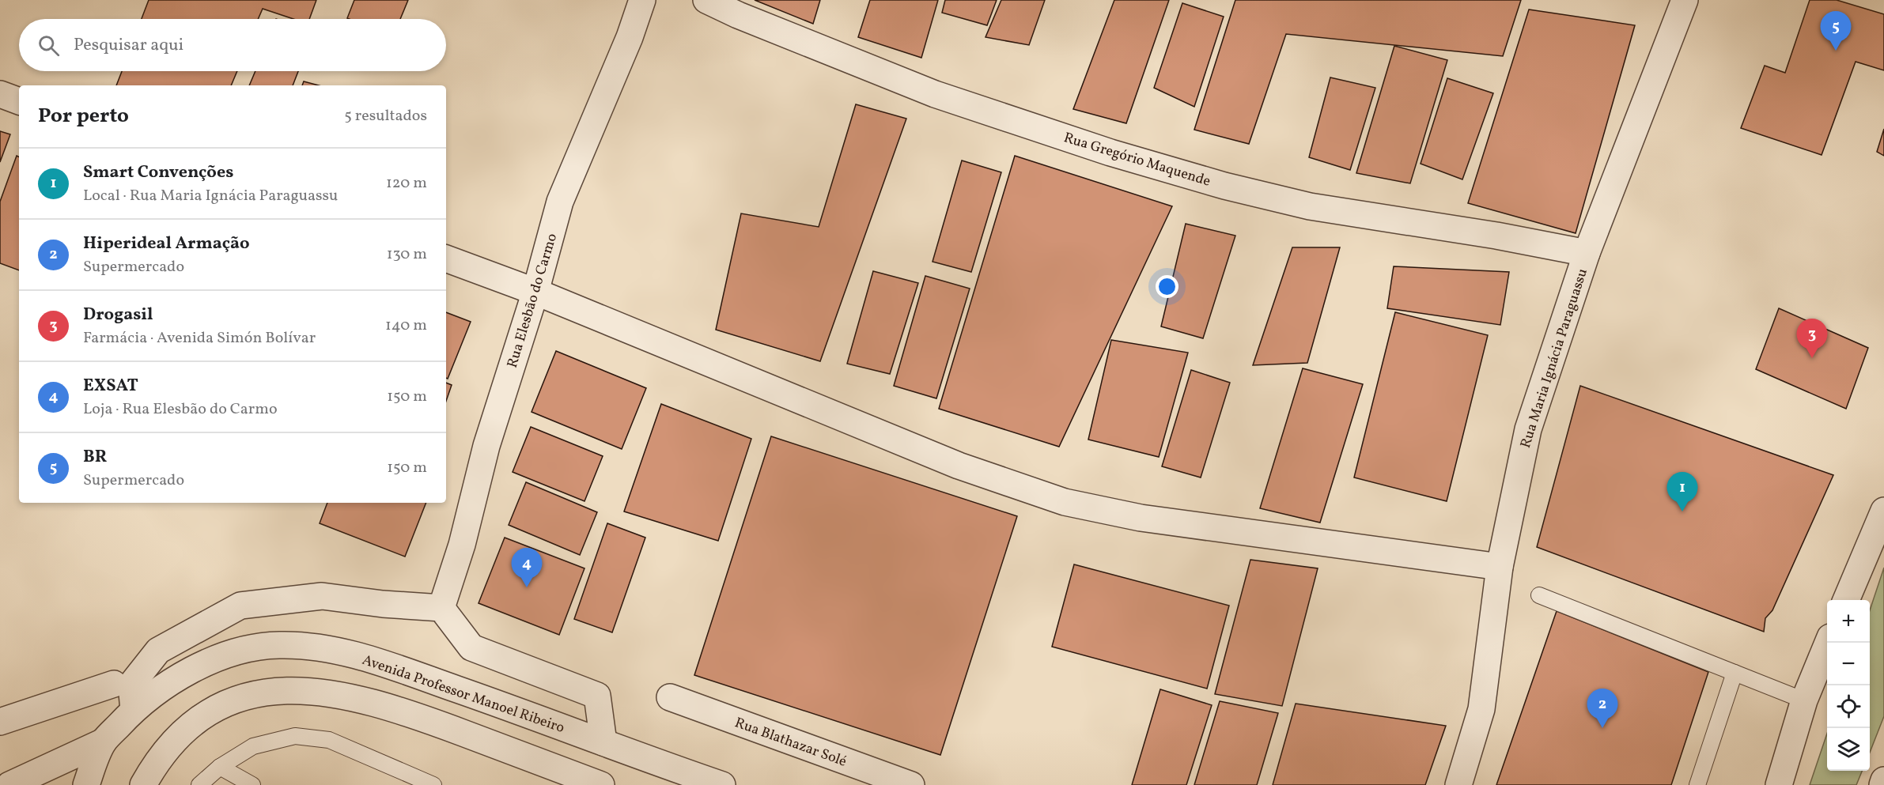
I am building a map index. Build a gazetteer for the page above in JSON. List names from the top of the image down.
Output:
{
  "streets": {
    "street": [
      "Rua Gregório Maquende",
      "Rua Elesbão do Carmo",
      "Rua Maria Ignácia Paraguassu",
      "Avenida Professor Manoel Ribeiro",
      "Rua Blathazar Solé"
    ]
  },
  "crossings": [
    ["Rua Gregório Maquende", "Rua Maria Ignácia Paraguassu"]
  ],
  "page": {
    "pins": [
      "5",
      "3",
      "1",
      "4",
      "2"
    ],
    "search": "Pesquisar aqui",
    "heading": ["Por perto", "5 resultados"],
    "list": [
      {
        "mark": "1",
        "name": "Smart Convenções",
        "note": "Local · Rua Maria Ignácia Paraguassu",
        "value": "120 m"
      },
      {
        "mark": "2",
        "name": "Hiperideal Armação",
        "note": "Supermercado",
        "value": "130 m"
      },
      {
        "mark": "3",
        "name": "Drogasil",
        "note": "Farmácia · Avenida Simón Bolívar",
        "value": "140 m"
      },
      {
        "mark": "4",
        "name": "EXSAT",
        "note": "Loja · Rua Elesbão do Carmo",
        "value": "150 m"
      },
      {
        "mark": "5",
        "name": "BR",
        "note": "Supermercado",
        "value": "150 m"
      }
    ],
    "map_buttons": ["+", "−"]
  }
}
